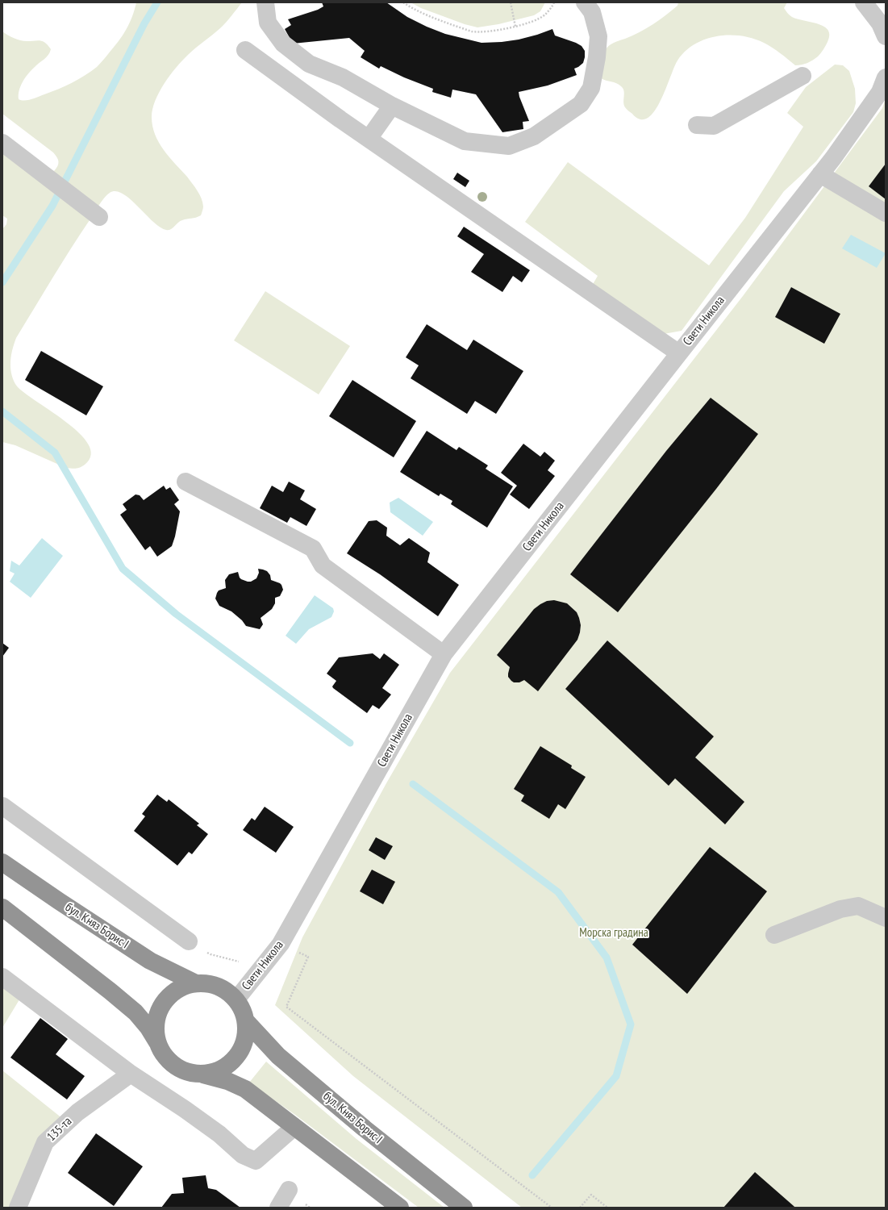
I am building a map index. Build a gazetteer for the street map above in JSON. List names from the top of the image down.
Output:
{
  "streets": {
    "highway": ["бул. Княз Борис I"],
    "street": ["Свети Никола", "135-та"]
  },
  "crossings": [
    ["Свети Никола", "бул. Княз Борис I"]
  ],
  "parks": ["Морска градина"]
}
